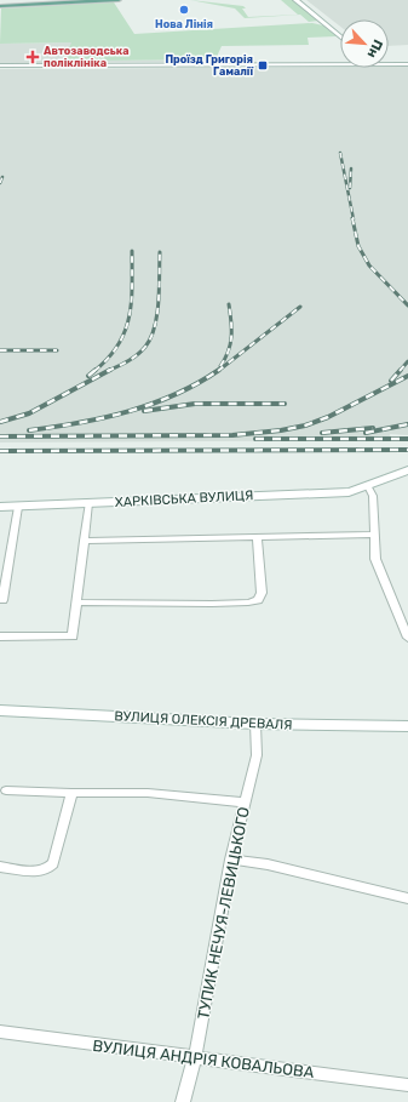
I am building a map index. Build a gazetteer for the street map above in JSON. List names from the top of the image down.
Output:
{
  "streets": {
    "street": [
      "ХАРКІВСЬКА ВУЛИЦЯ",
      "ВУЛИЦЯ ОЛЕКСІЯ ДРЕВАЛЯ",
      "ТУПИК НЕЧУЯ-ЛЕВИЦЬКОГО",
      "ВУЛИЦЯ АНДРІЯ КОВАЛЬОВА"
    ]
  },
  "crossings": [
    ["ВУЛИЦЯ ОЛЕКСІЯ ДРЕВАЛЯ", "ТУПИК НЕЧУЯ-ЛЕВИЦЬКОГО"],
    ["ТУПИК НЕЧУЯ-ЛЕВИЦЬКОГО", "ВУЛИЦЯ АНДРІЯ КОВАЛЬОВА"]
  ],
  "places": {
    "other": ["Нова Лінія"],
    "health": ["Автозаводська поліклініка"],
    "transit": ["Проїзд Григорія Гамалії"]
  },
  "north": "bottom right"
}
